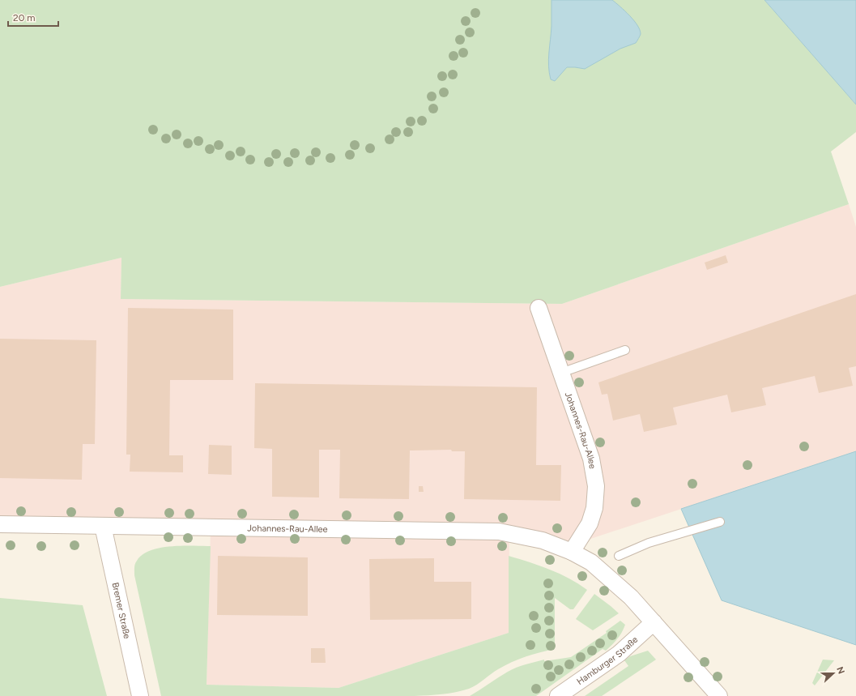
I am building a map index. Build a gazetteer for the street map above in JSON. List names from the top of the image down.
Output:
{
  "streets": {
    "street": ["Johannes-Rau-Allee", "Bremer Straße", "Hamburger Straße"]
  },
  "crossings": [
    ["Johannes-Rau-Allee", "Bremer Straße"],
    ["Johannes-Rau-Allee", "Hamburger Straße"]
  ],
  "scale_bar": "20 m",
  "north": "right"
}
